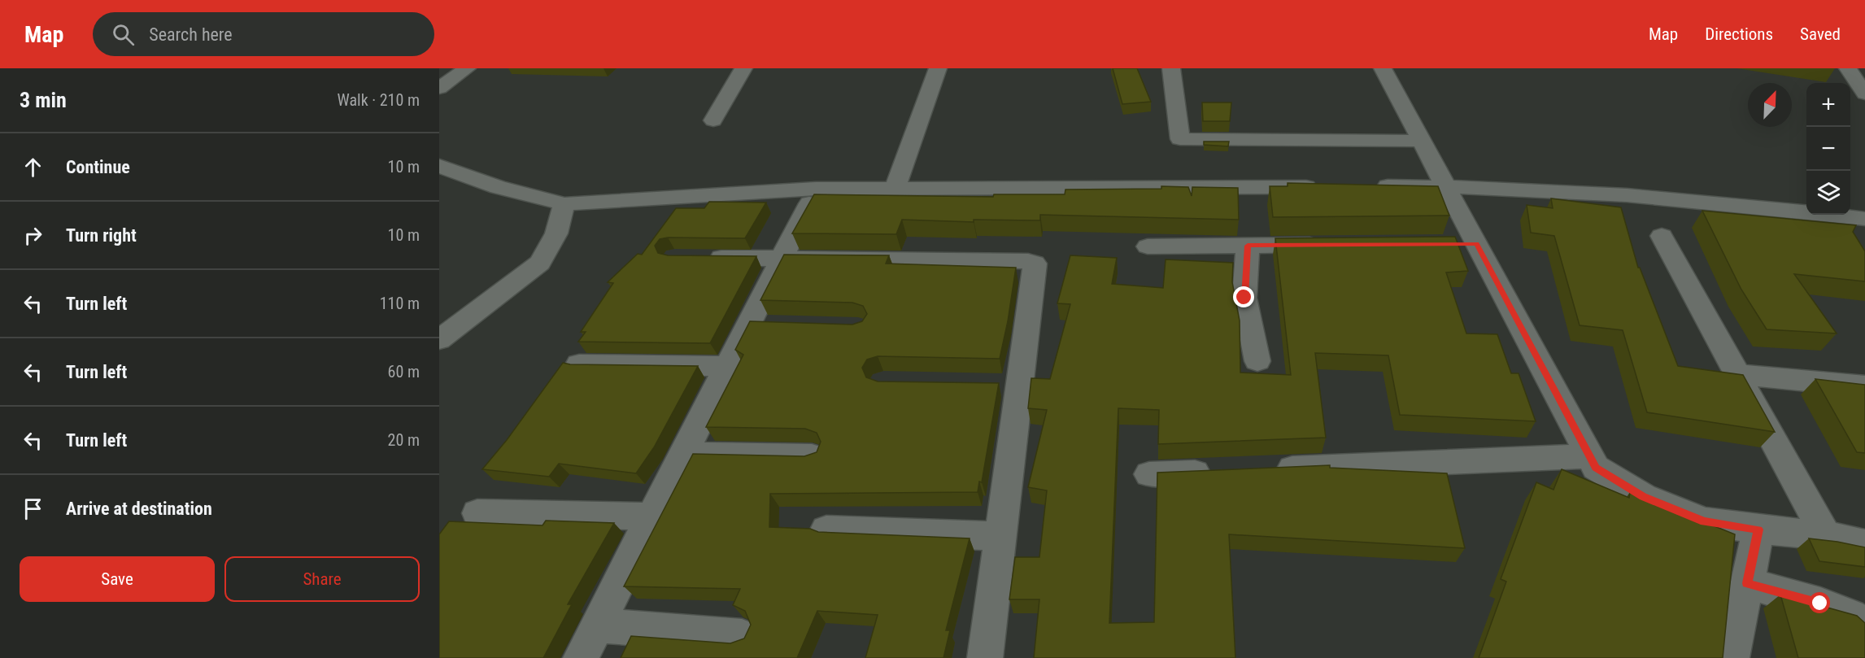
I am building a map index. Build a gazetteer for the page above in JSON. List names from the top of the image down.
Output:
{
  "north": "top right",
  "page": {
    "header": "Map",
    "search": "Search here",
    "nav": ["Map", "Directions", "Saved"],
    "heading": ["3 min", "Walk · 210 m"],
    "map_buttons": ["+", "−"],
    "list": [
      ["Continue", "10 m"],
      ["Turn right", "10 m"],
      ["Turn left", "110 m"],
      ["Turn left", "60 m"],
      ["Turn left", "20 m"],
      "Arrive at destination"
    ],
    "buttons": ["Save", "Share"]
  }
}
